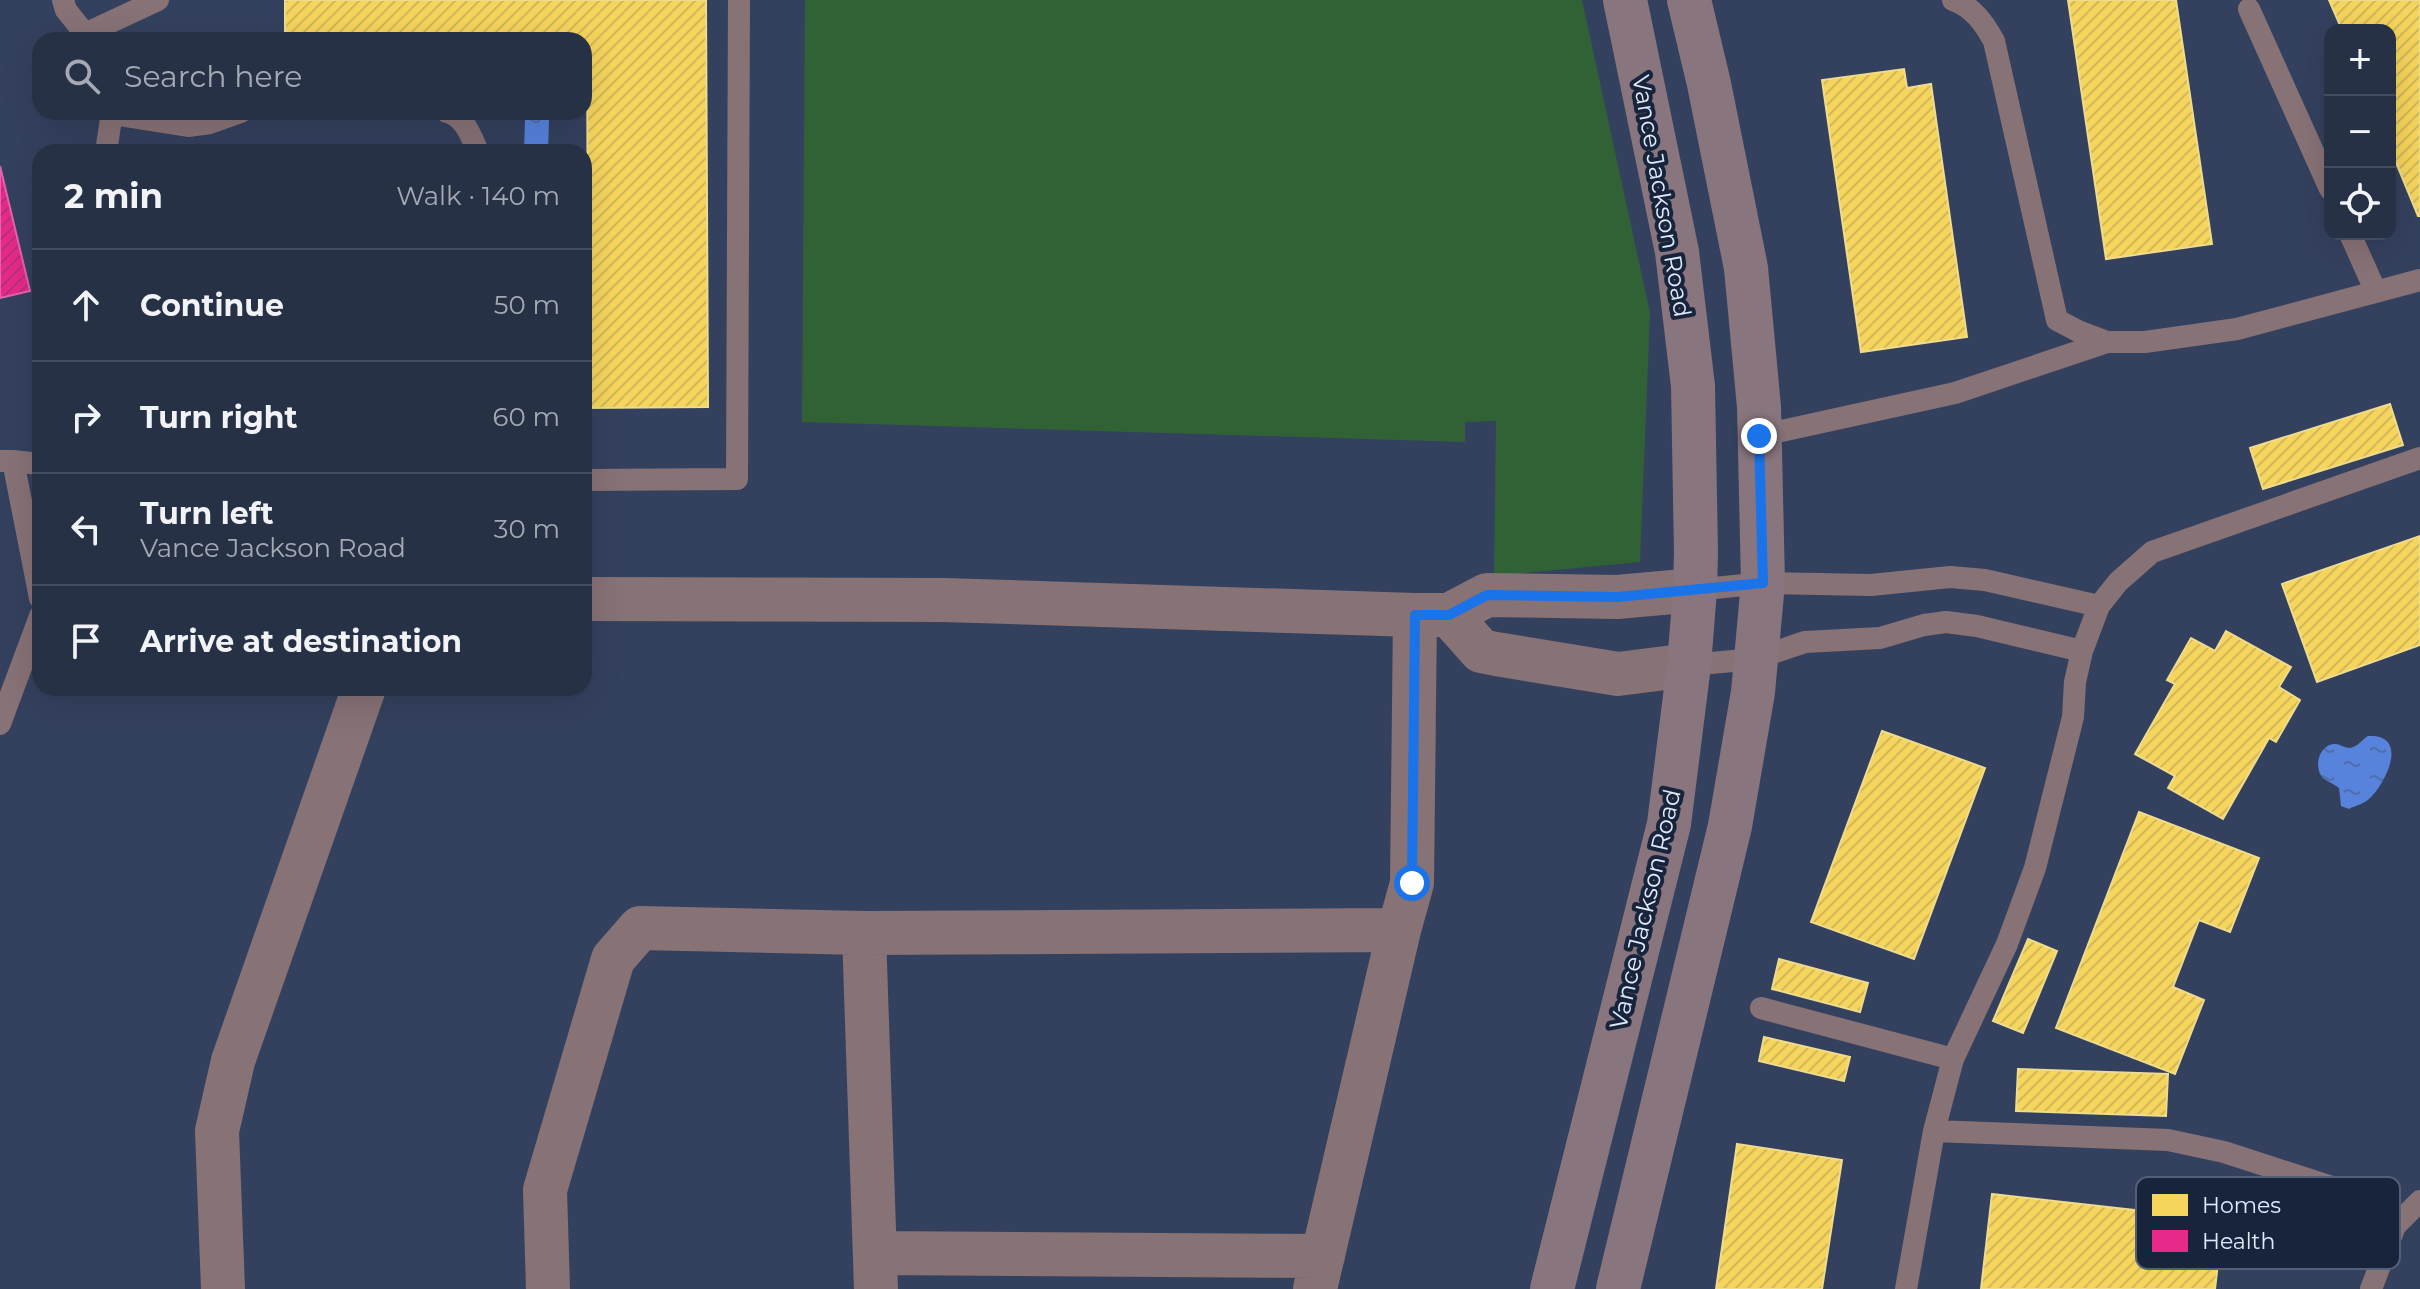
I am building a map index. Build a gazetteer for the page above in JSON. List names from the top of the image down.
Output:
{
  "streets": {
    "main road": ["Vance Jackson Road"]
  },
  "legend": ["Homes", "Health"],
  "page": {
    "map_buttons": ["+", "−"],
    "search": "Search here",
    "heading": ["2 min", "Walk · 140 m"],
    "list": [
      ["Continue", "50 m"],
      ["Turn right", "60 m"],
      ["Turn left", "Vance Jackson Road", "30 m"],
      "Arrive at destination"
    ]
  }
}
